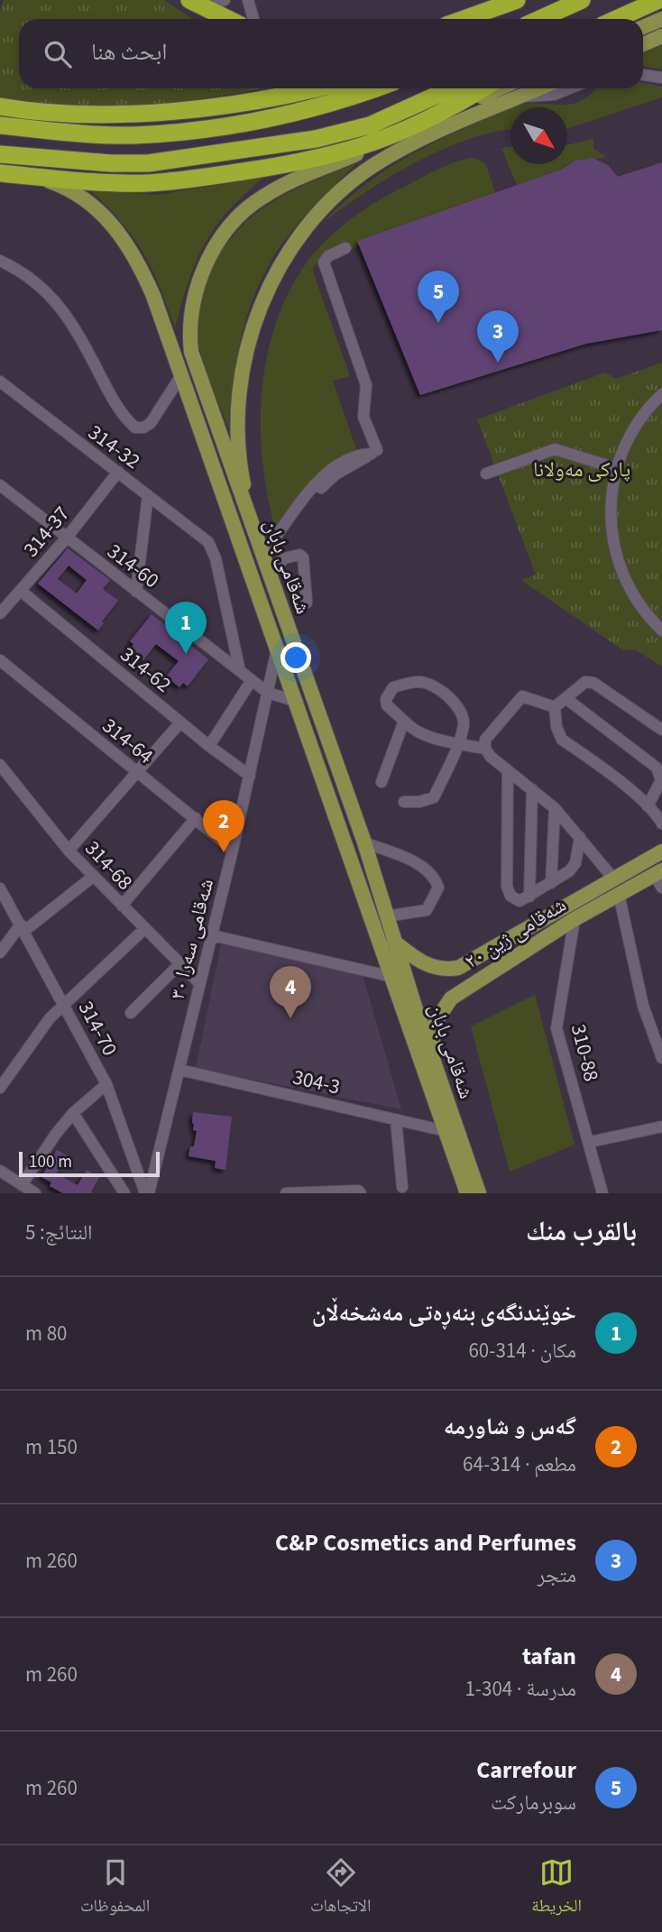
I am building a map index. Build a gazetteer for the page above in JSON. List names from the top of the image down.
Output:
{
  "streets": {
    "main road": ["شەقامی بابان", "شەقامی ژین ٢٠"],
    "street": [
      "314-32",
      "314-37",
      "314-60",
      "314-62",
      "314-64",
      "314-68",
      "شەقامی سەرا ٣٠",
      "314-70",
      "310-88",
      "304-3"
    ]
  },
  "crossings": [
    ["314-32", "314-37"],
    ["314-32", "314-60"],
    ["314-37", "314-60"],
    ["314-37", "314-62"],
    ["314-60", "شەقامی سەرا ٣٠"],
    ["شەقامی بابان", "شەقامی ژین ٢٠"],
    ["314-62", "شەقامی سەرا ٣٠"],
    ["314-64", "شەقامی سەرا ٣٠"],
    ["314-68", "شەقامی سەرا ٣٠"],
    ["شەقامی ژین ٢٠", "310-88"],
    ["شەقامی سەرا ٣٠", "314-70"],
    ["شەقامی سەرا ٣٠", "304-3"]
  ],
  "parks": ["پارکی مەولانا"],
  "scale_bar": "100 m",
  "north": "bottom right",
  "page": {
    "search": "ابحث هنا",
    "pins": [
      "5",
      "3",
      "1",
      "2",
      "4"
    ],
    "scale": "100 m",
    "heading": ["بالقرب منك", "النتائج: 5"],
    "list": [
      {
        "mark": "1",
        "name": "خوێندنگەی بنەڕەتی مەشخەڵان",
        "note": "مكان · 314-60",
        "value": "80 m"
      },
      {
        "mark": "2",
        "name": "گەس و شاورمە",
        "note": "مطعم · 314-64",
        "value": "150 m"
      },
      {
        "mark": "3",
        "name": "C&P Cosmetics and Perfumes",
        "note": "متجر",
        "value": "260 m"
      },
      {
        "mark": "4",
        "name": "tafan",
        "note": "مدرسة · 304-1",
        "value": "260 m"
      },
      {
        "mark": "5",
        "name": "Carrefour",
        "note": "سوبرماركت",
        "value": "260 m"
      }
    ],
    "nav": ["الخريطة", "الاتجاهات", "المحفوظات"]
  }
}
